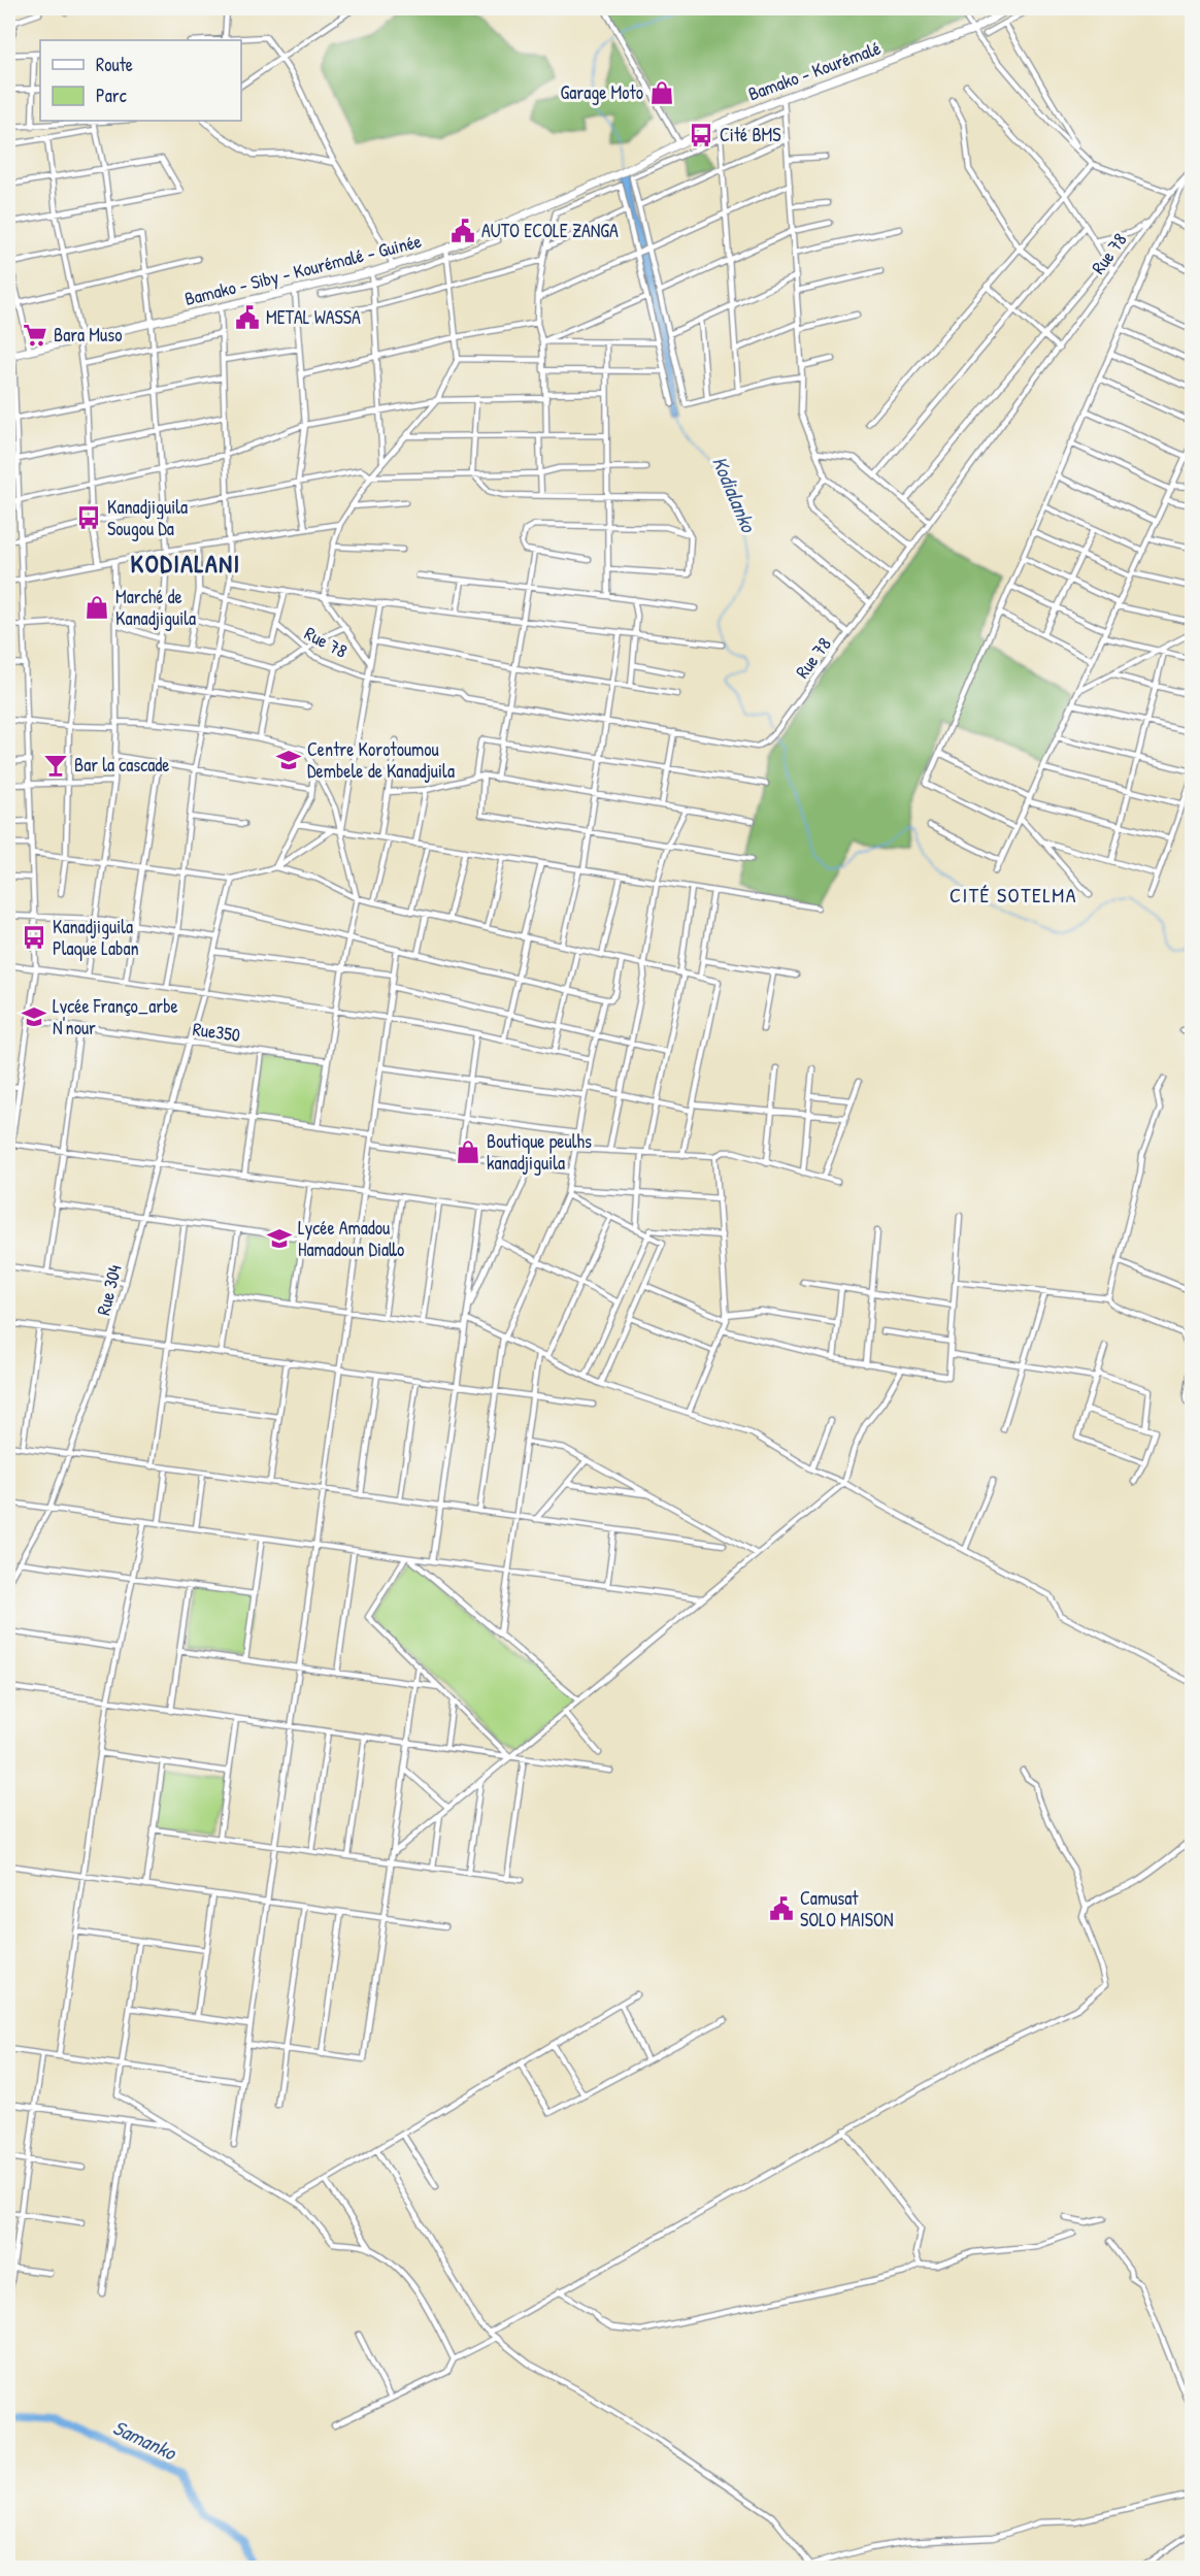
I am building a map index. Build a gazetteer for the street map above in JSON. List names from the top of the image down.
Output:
{
  "streets": {
    "highway": ["Bamako - Kourémalé", "Bamako - Siby - Kourémalé - Guinée"],
    "street": ["Rue 78", "Rue350", "Rue 304"]
  },
  "crossings": [
    ["Bamako - Kourémalé", "Bamako - Siby - Kourémalé - Guinée"],
    ["Rue350", "Rue 304"]
  ],
  "districts": ["KODIALANI", "CITÉ SOTELMA"],
  "water": ["Kodialanko", "Samanko"],
  "places": {
    "shop": ["Garage Moto", "Marché de Kanadjiguila", "Boutique peulhs kanadjiguila"],
    "bus stop": ["Cité BMS", "Kanadjiguila Sougou Da", "Kanadjiguila Plaque Laban"],
    "public building": ["AUTO ECOLE ZANGA", "METAL WASSA", "Camusat SOLO MAISON"],
    "supermarket": ["Bara Muso"],
    "school or university": ["Centre Korotoumou Dembele de Kanadjuila", "Lycée Franço_arbe N'nour", "Lycée Amadou Hamadoun Diallo"],
    "bar": ["Bar la cascade"]
  },
  "legend": ["Route", "Parc"]
}
